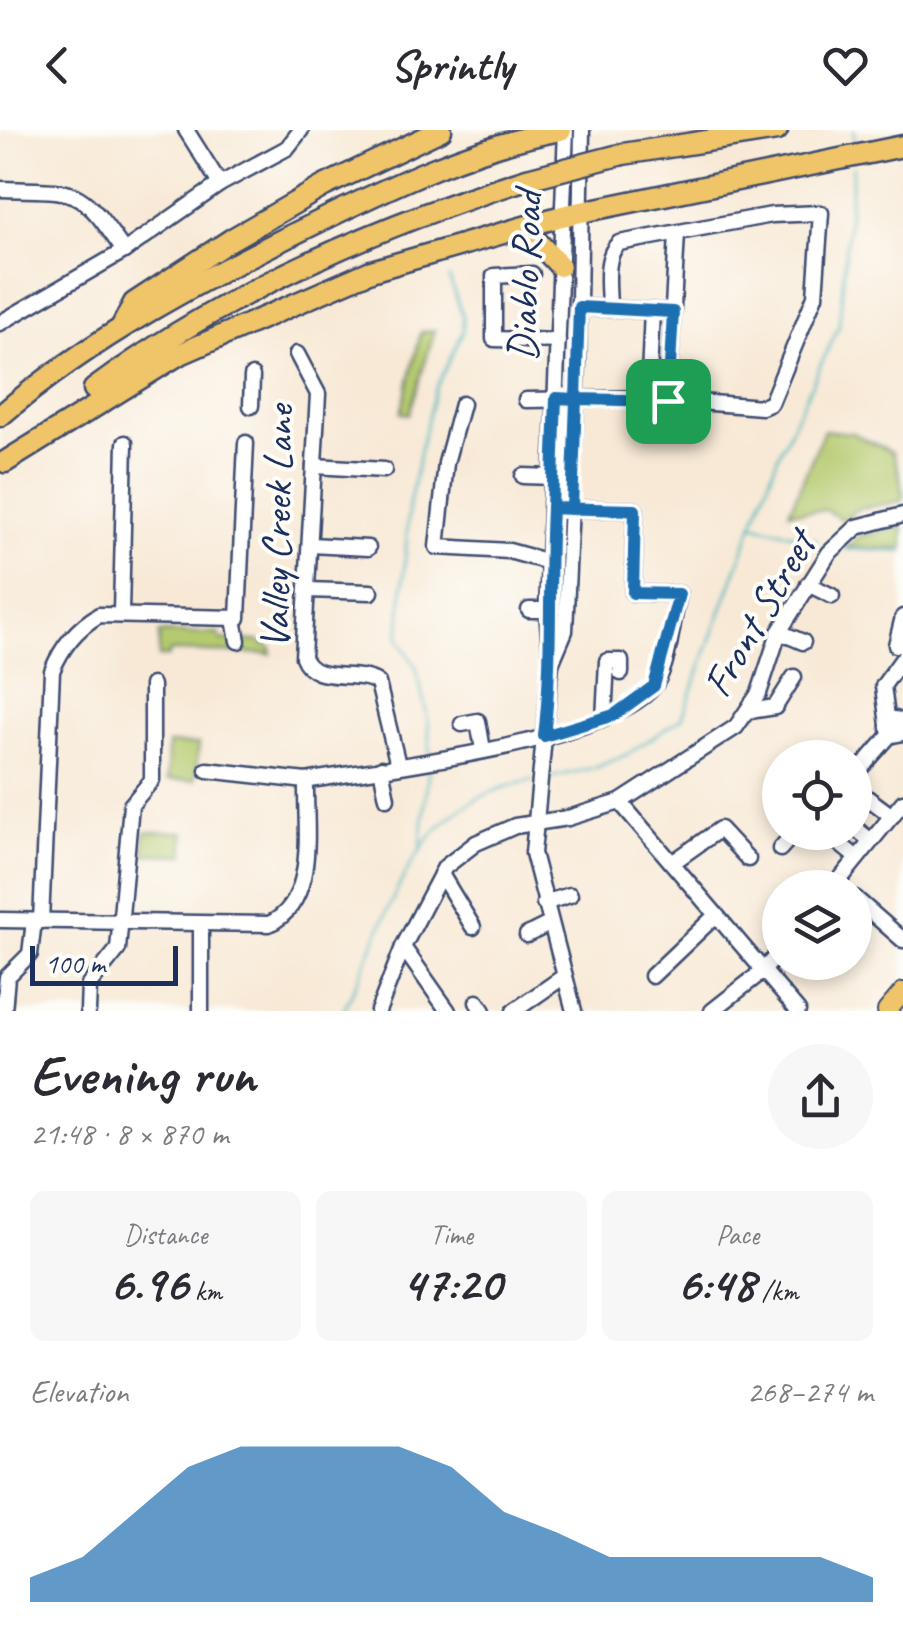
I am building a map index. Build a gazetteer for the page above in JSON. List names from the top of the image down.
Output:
{
  "streets": {
    "street": ["Diablo Road", "Valley Creek Lane", "Front Street"]
  },
  "crossings": [
    ["Diablo Road", "Front Street"]
  ],
  "scale_bar": "100 m",
  "page": {
    "header": "Sprintly",
    "scale": "100 m",
    "heading": ["Evening run", "21:48 · 8 × 870 m"],
    "stats": [
      ["Distance", "6.96 km"],
      ["Time", "47:20"],
      ["Pace", "6:48 /km"]
    ],
    "chart": ["Elevation", "268–274 m"]
  }
}
